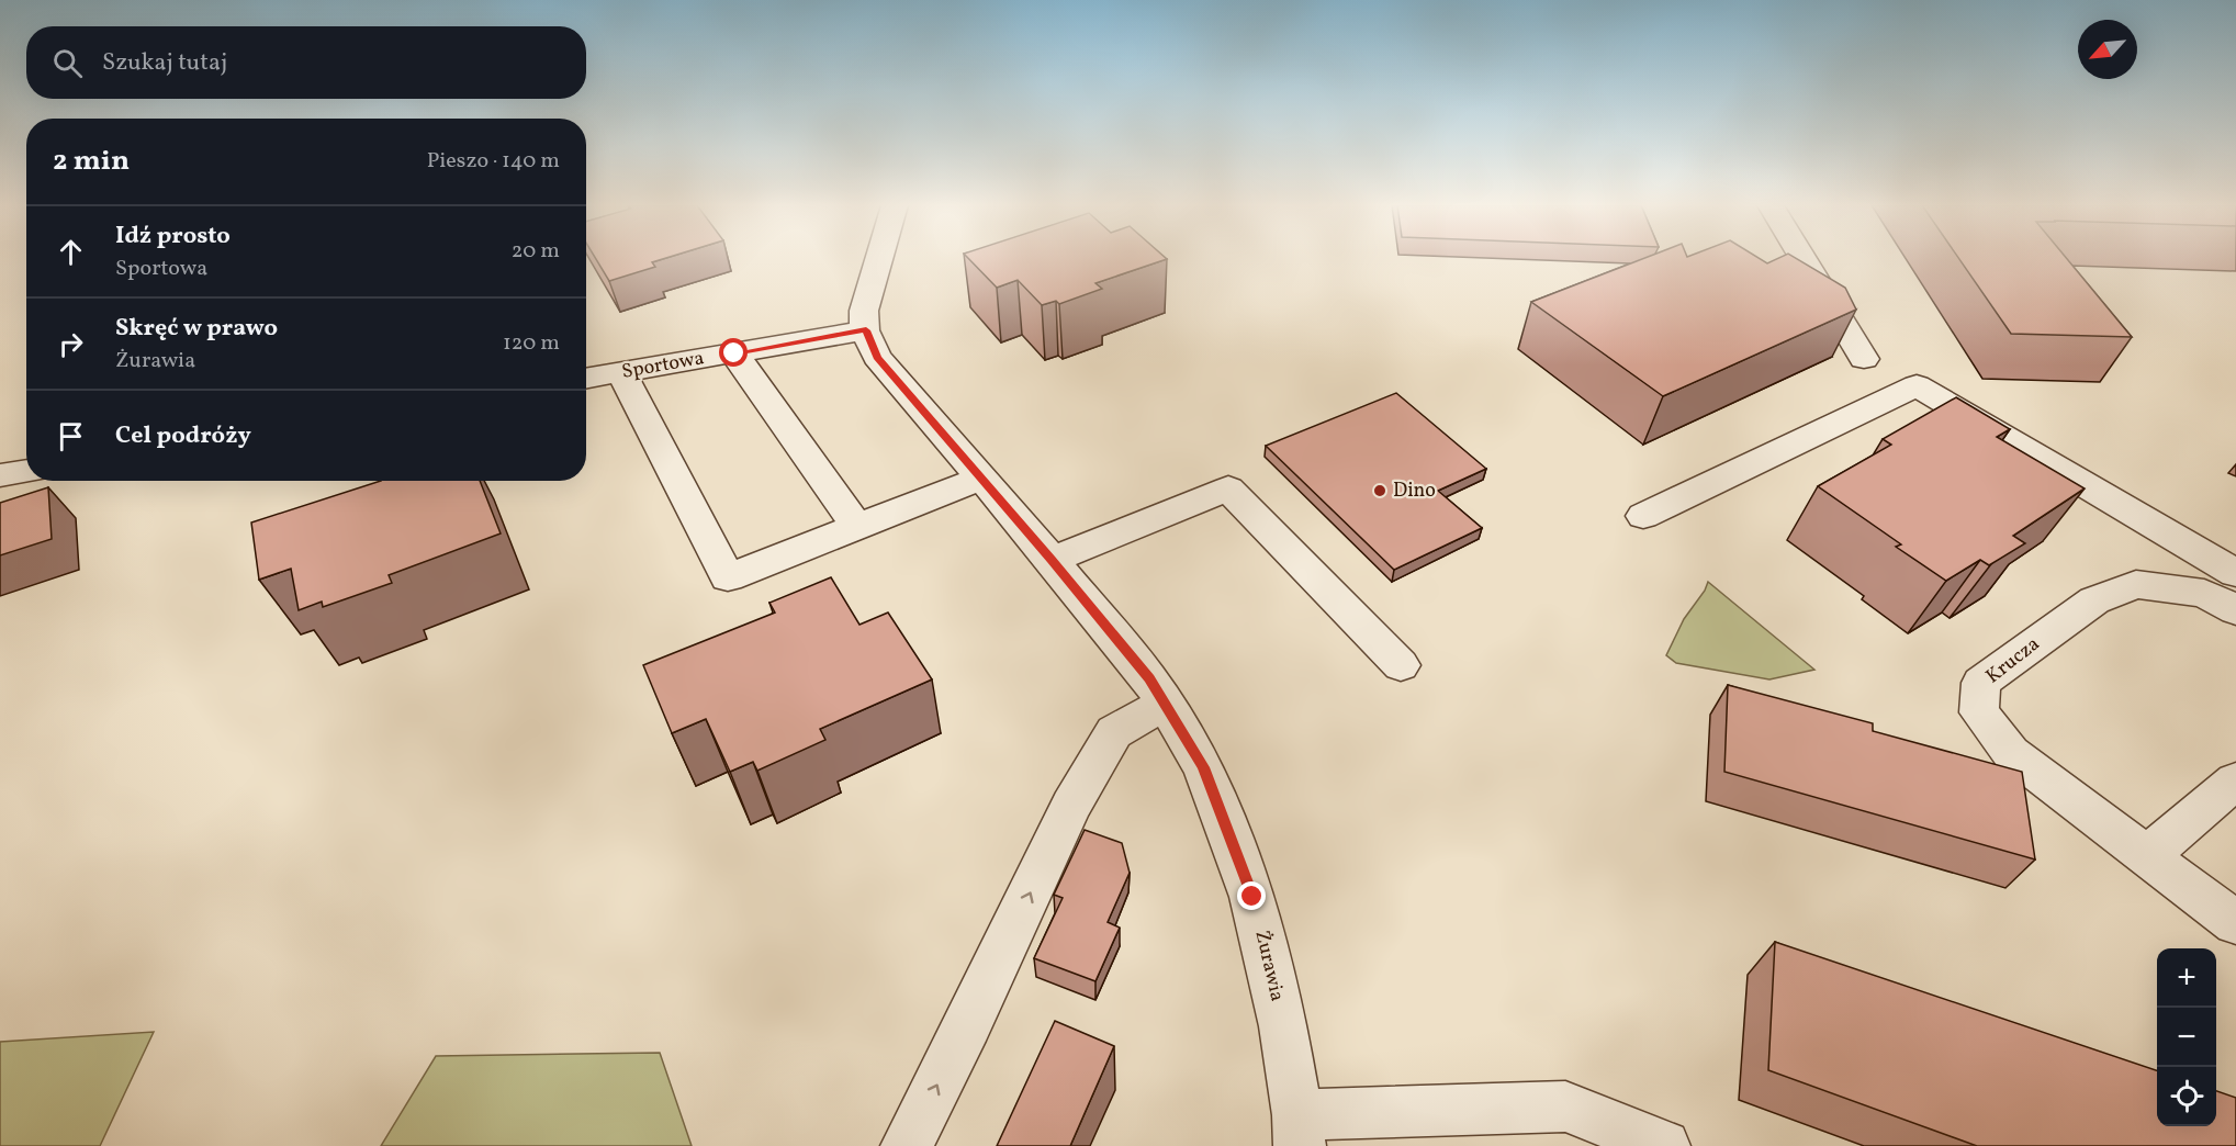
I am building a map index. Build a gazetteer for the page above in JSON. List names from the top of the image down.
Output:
{
  "streets": {
    "street": ["Sportowa", "Krucza", "Żurawia"]
  },
  "crossings": [
    ["Sportowa", "Żurawia"]
  ],
  "places": ["Dino"],
  "north": "bottom left",
  "page": {
    "search": "Szukaj tutaj",
    "heading": ["2 min", "Pieszo · 140 m"],
    "list": [
      ["Idź prosto", "Sportowa", "20 m"],
      ["Skręć w prawo", "Żurawia", "120 m"],
      "Cel podróży"
    ],
    "map_buttons": ["+", "−"]
  }
}
